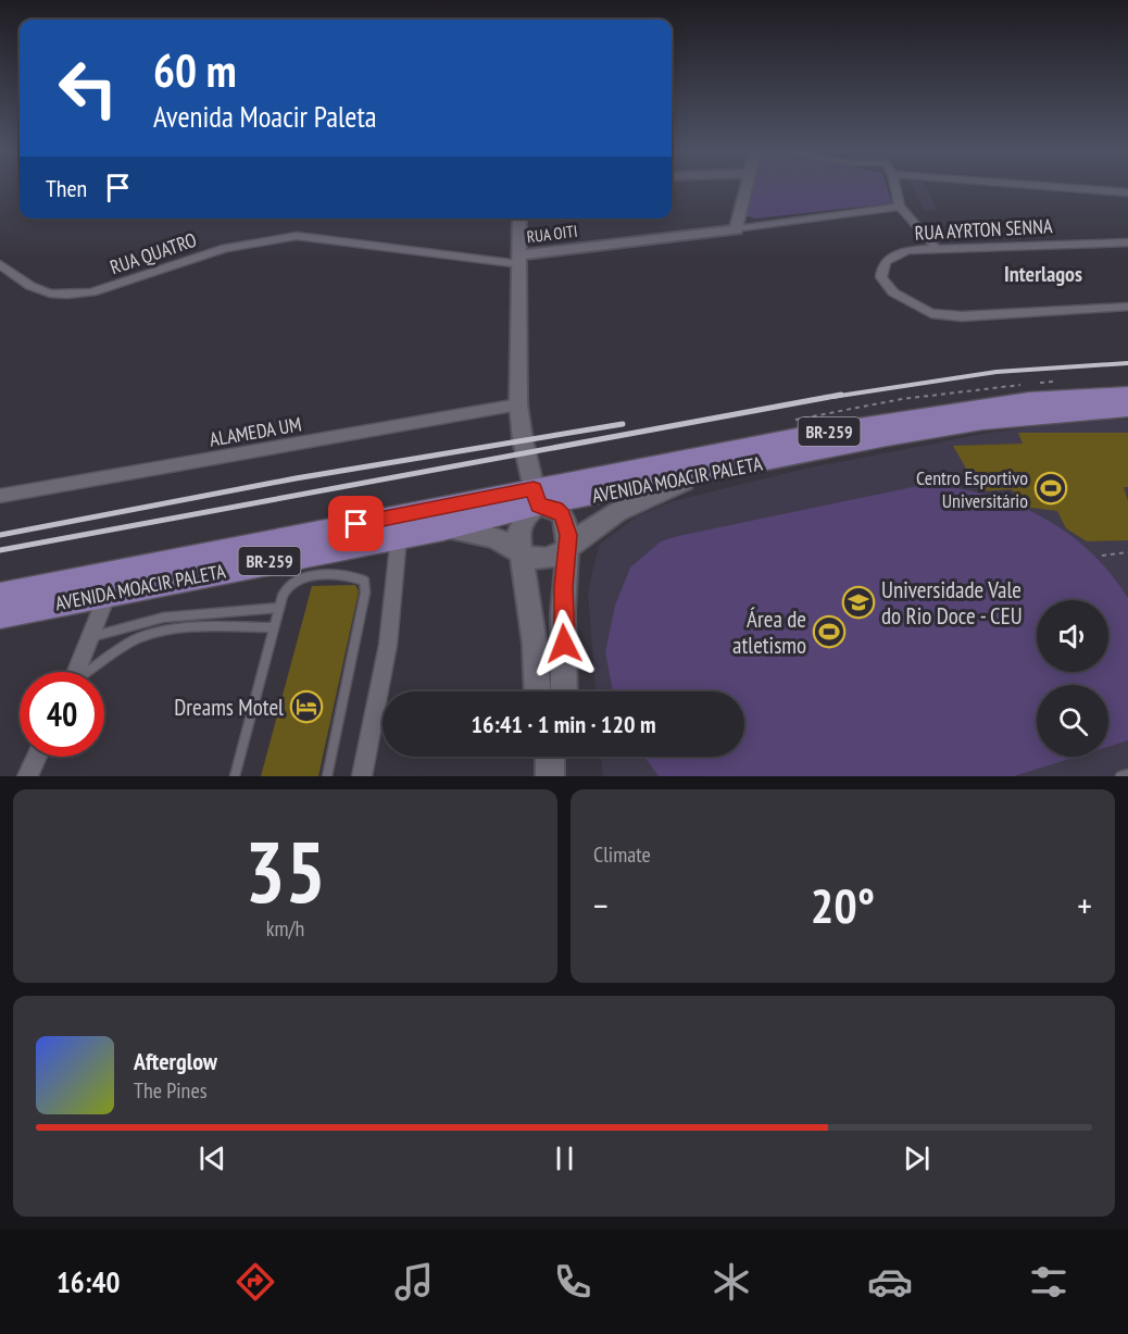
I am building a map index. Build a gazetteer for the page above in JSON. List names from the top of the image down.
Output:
{
  "streets": {
    "main road": ["BR-259", "AVENIDA MOACIR PALETA"],
    "street": [
      "RUA AYRTON SENNA",
      "RUA OITI",
      "RUA QUATRO",
      "ALAMEDA UM"
    ]
  },
  "crossings": [
    ["RUA OITI", "RUA QUATRO"]
  ],
  "districts": ["Interlagos"],
  "places": {
    "sports": ["Centro Esportivo Universitário", "Área de atletismo"],
    "school or university": ["Universidade Vale do Rio Doce - CEU"],
    "hotel": ["Dreams Motel"]
  },
  "page": {
    "turn": ["60 m", "Avenida Moacir Paleta"],
    "then": "Then",
    "limit": "40",
    "trip": "16:41 · 1 min · 120 m",
    "tile": [
      ["35", "km/h"],
      "Climate"
    ],
    "heat": ["−", "20°", "+"],
    "song": ["Afterglow", "The Pines"],
    "tabs": "16:40"
  }
}
